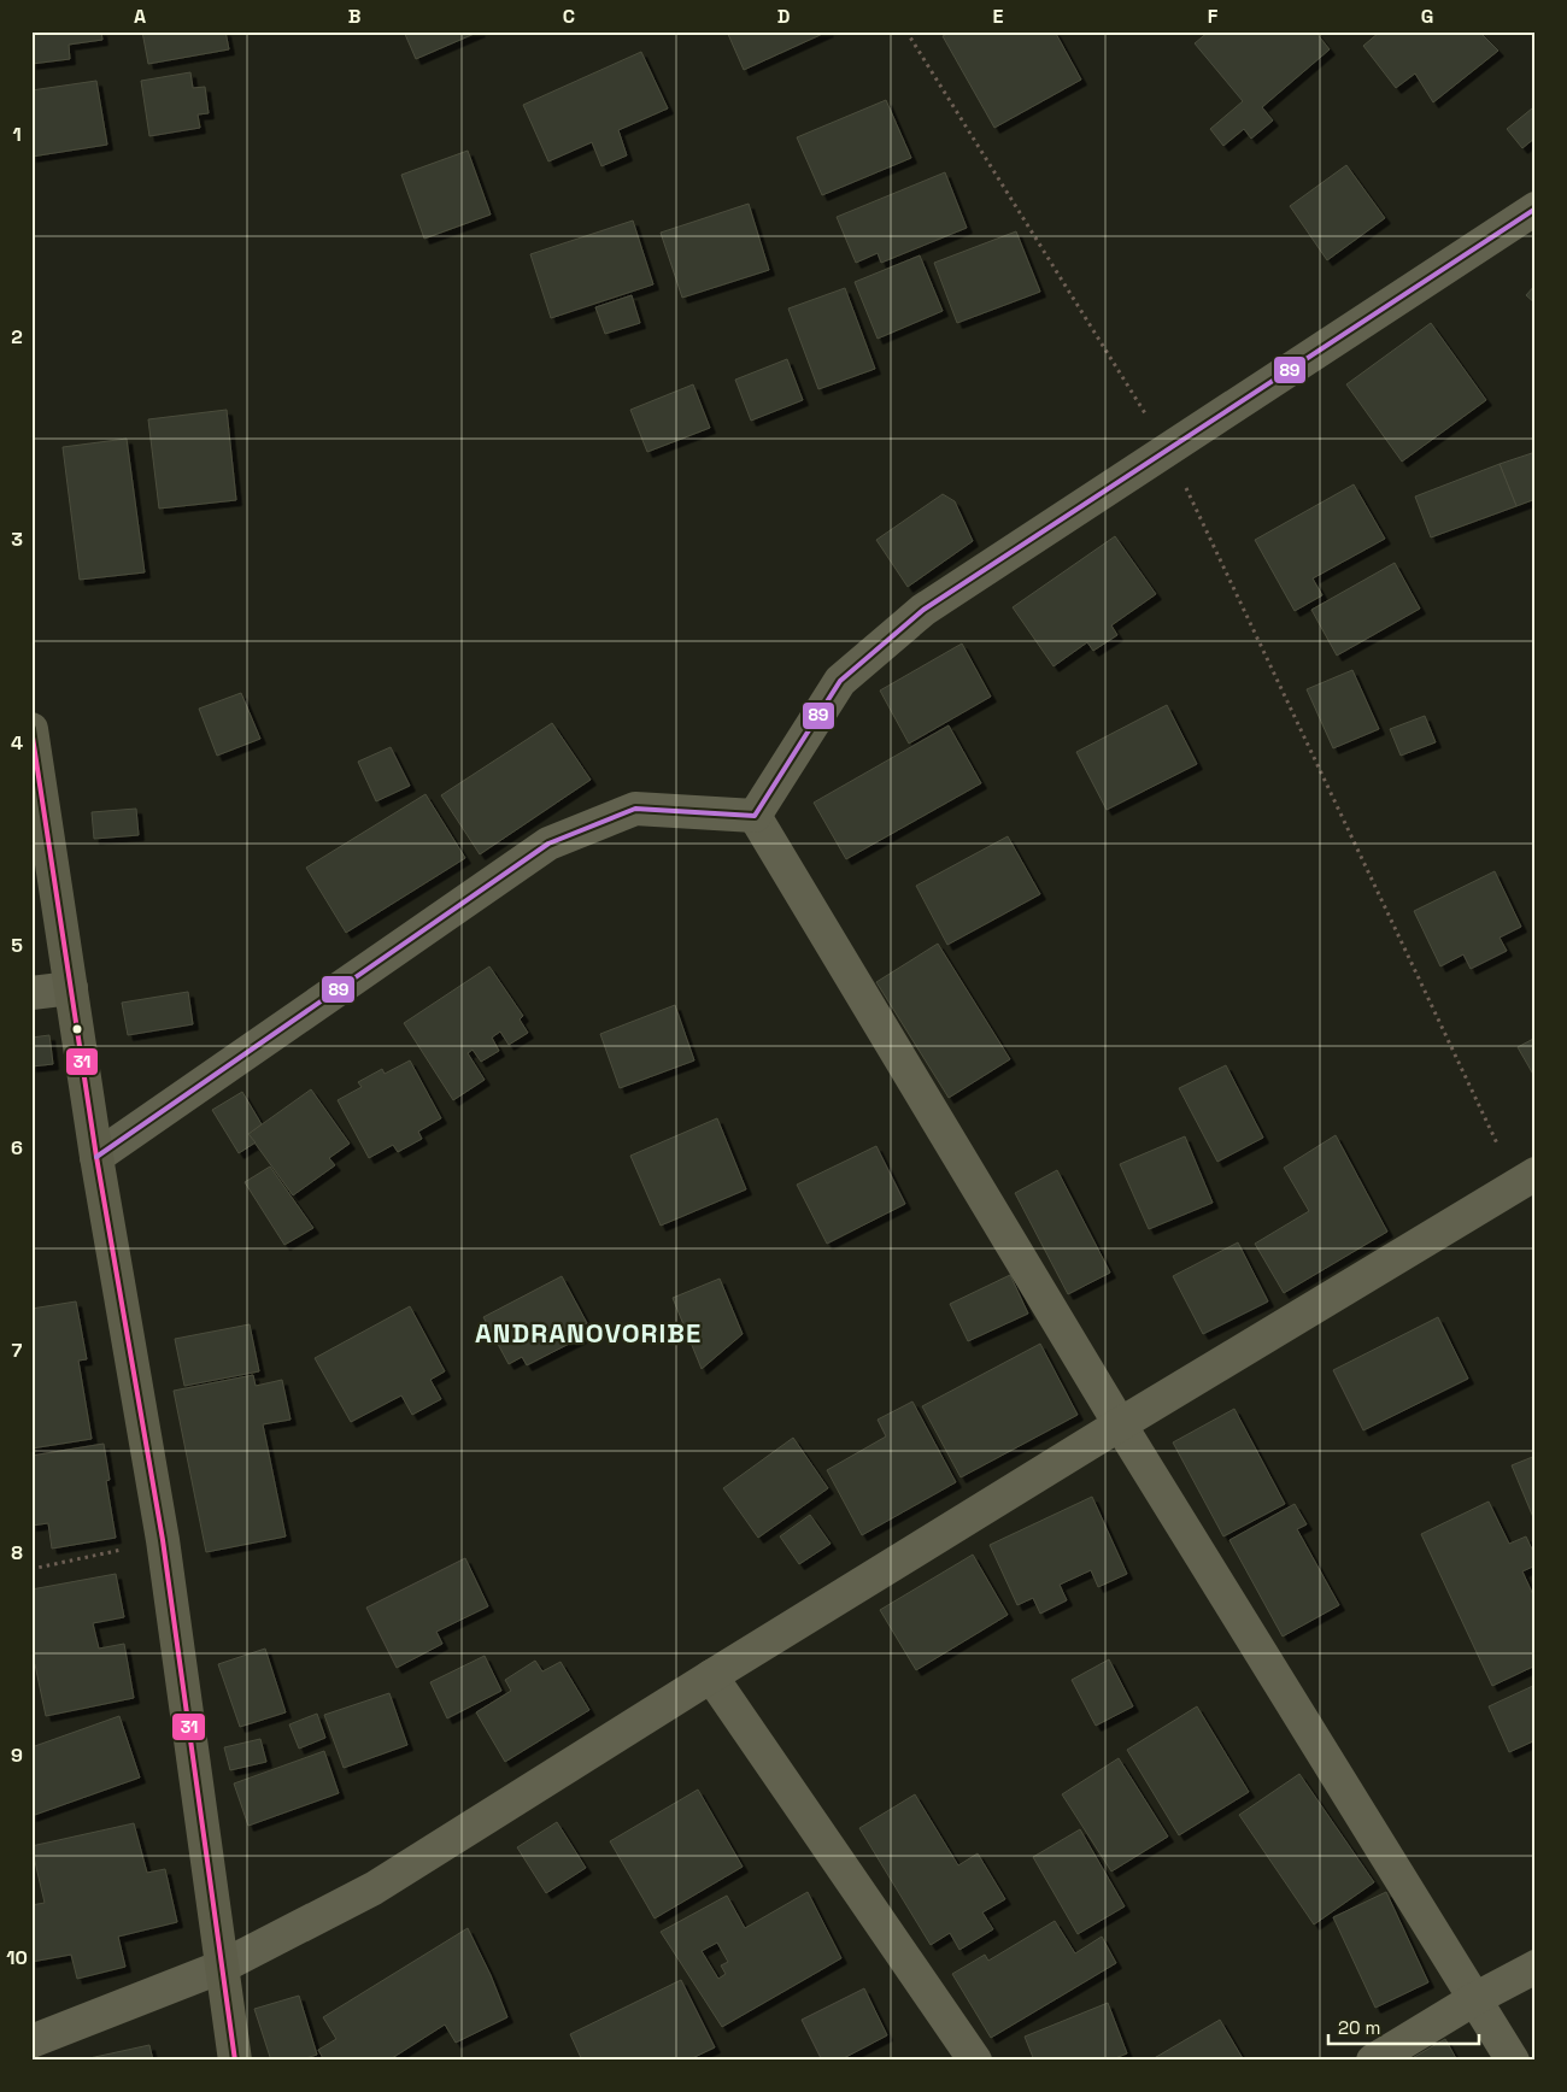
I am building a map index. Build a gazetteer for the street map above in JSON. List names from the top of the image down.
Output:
{
  "districts": ["ANDRANOVORIBE"],
  "lines": ["transit line 89", "transit line 31"],
  "scale_bar": "20 m",
  "grid": {
    "columns": [
      "A",
      "B",
      "C",
      "D",
      "E",
      "F",
      "G"
    ],
    "rows": [
      "1",
      "2",
      "3",
      "4",
      "5",
      "6",
      "7",
      "8",
      "9",
      "10"
    ]
  }
}
